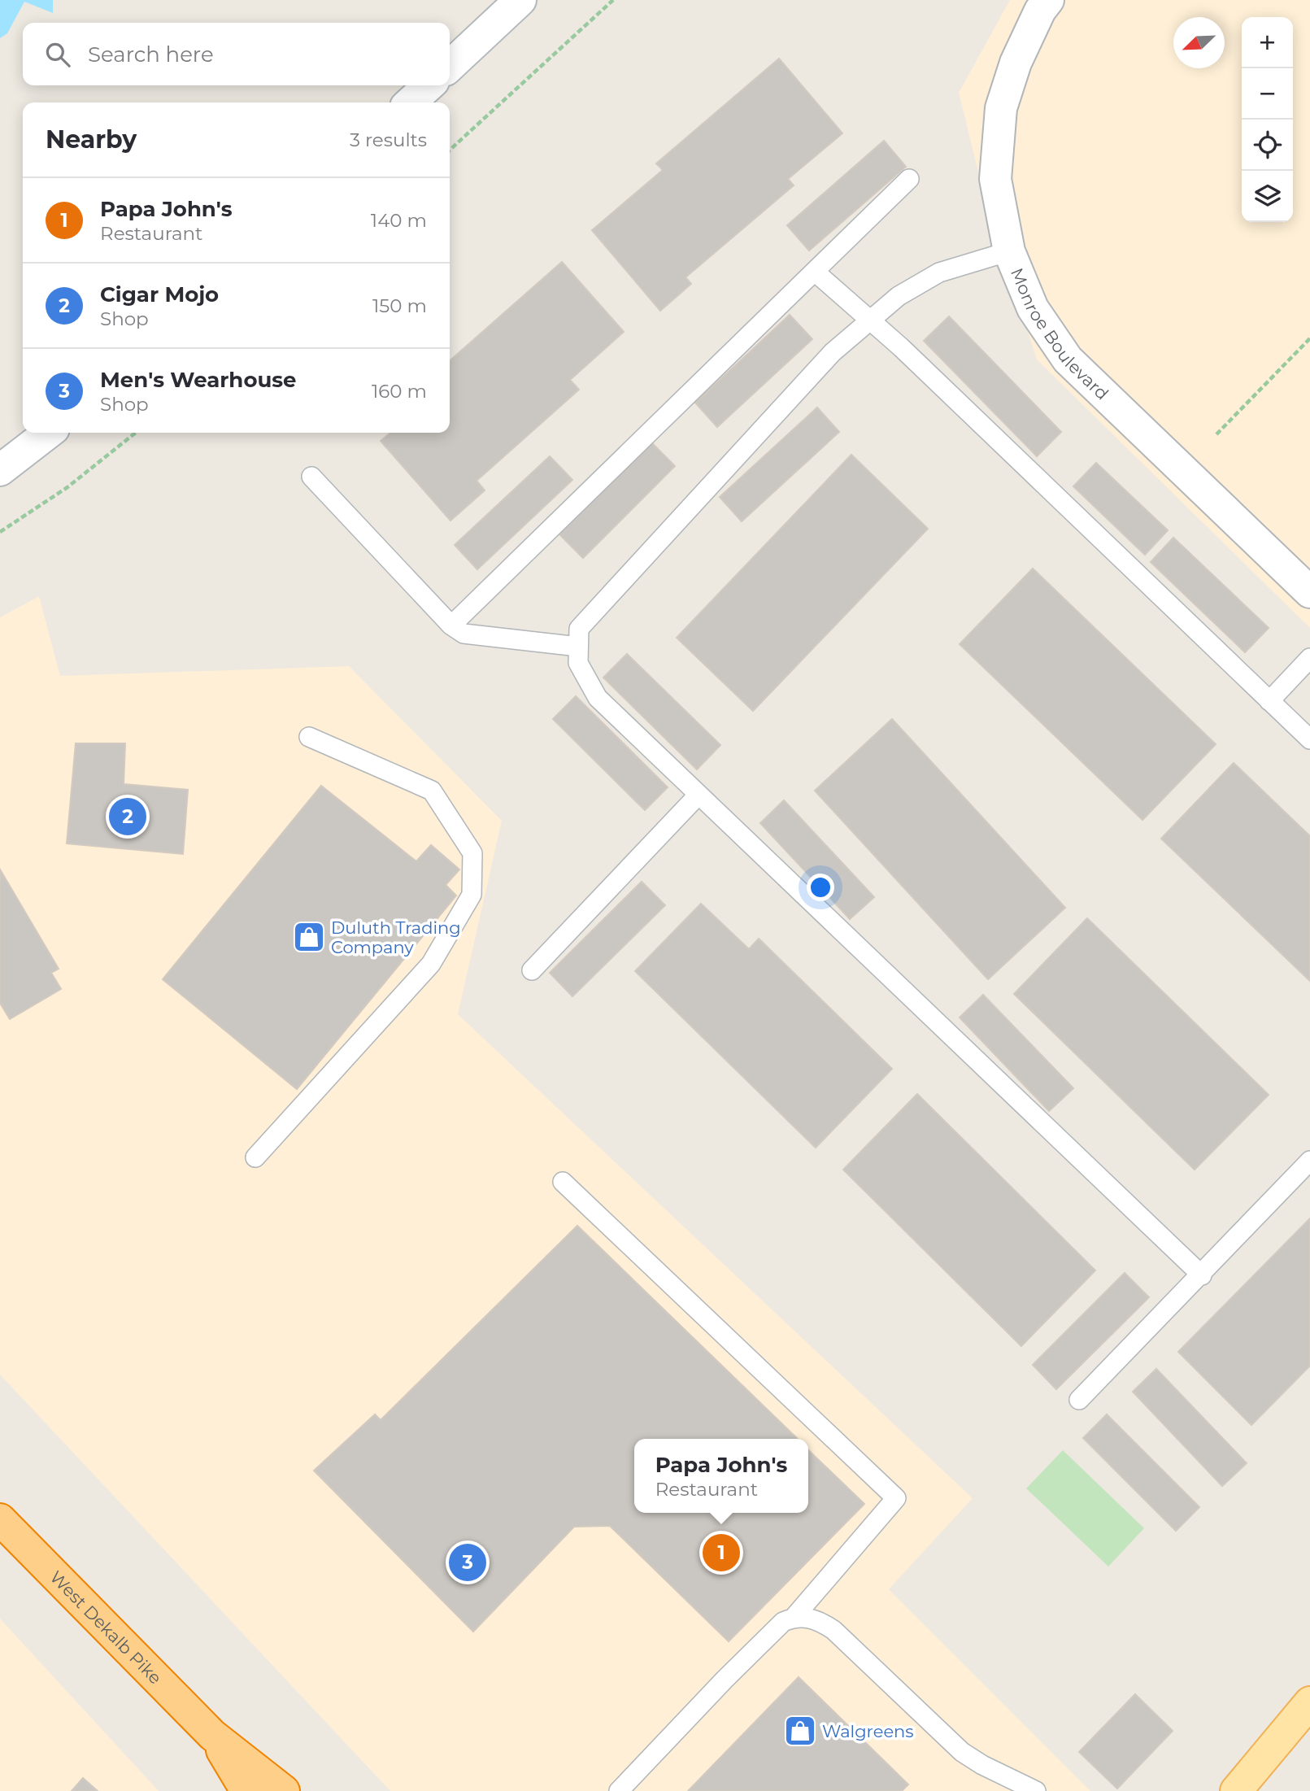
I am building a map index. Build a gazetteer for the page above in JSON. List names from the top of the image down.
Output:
{
  "streets": {
    "highway": ["West Dekalb Pike"],
    "street": ["Monroe Boulevard"]
  },
  "places": {
    "shop": ["Duluth Trading Company", "Walgreens"]
  },
  "north": "bottom left",
  "page": {
    "map_buttons": ["+", "−"],
    "search": "Search here",
    "heading": ["Nearby", "3 results"],
    "list": [
      {
        "mark": "1",
        "name": "Papa John's",
        "note": "Restaurant",
        "value": "140 m"
      },
      {
        "mark": "2",
        "name": "Cigar Mojo",
        "note": "Shop",
        "value": "150 m"
      },
      {
        "mark": "3",
        "name": "Men's Wearhouse",
        "note": "Shop",
        "value": "160 m"
      }
    ],
    "pins": ["2", "1", "3"],
    "popup": ["Papa John's", "Restaurant"]
  }
}
